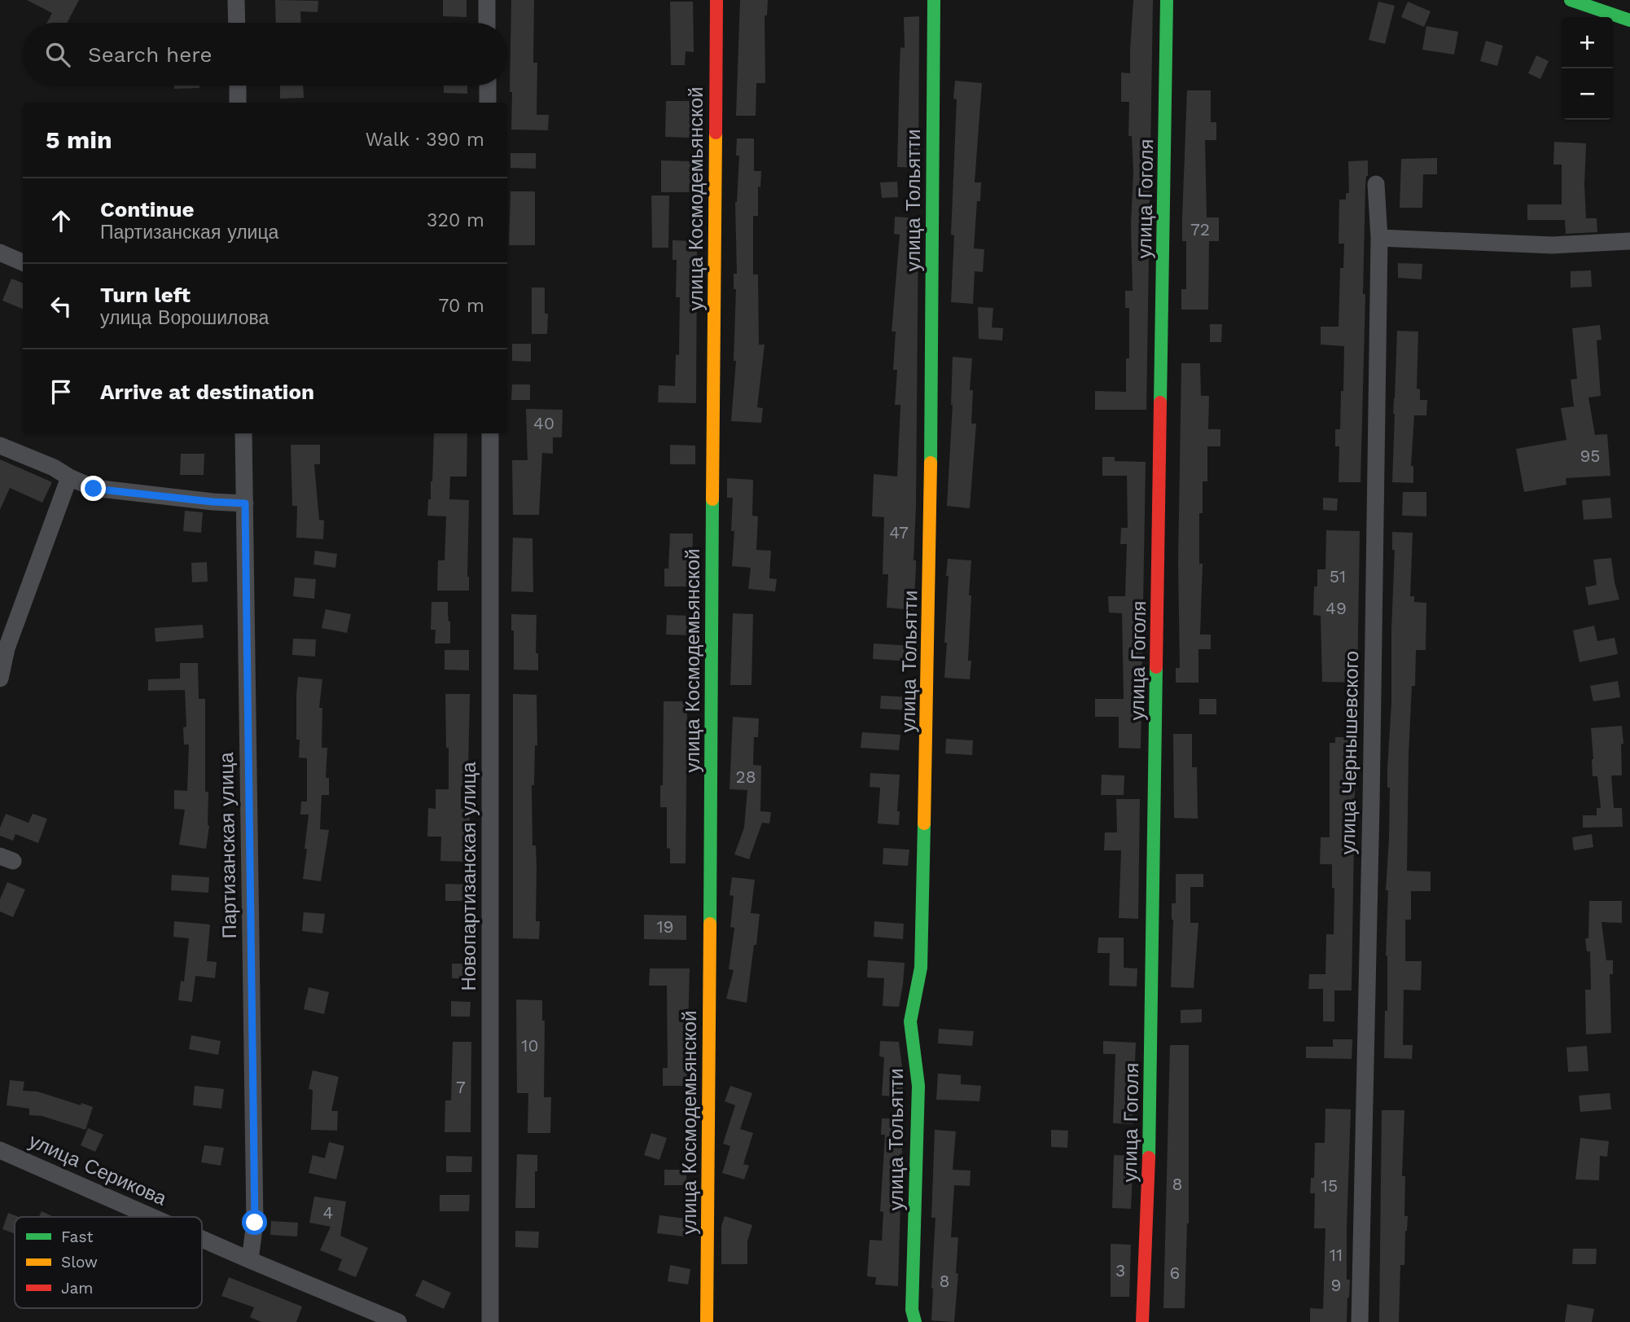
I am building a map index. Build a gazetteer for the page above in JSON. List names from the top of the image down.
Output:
{
  "streets": {
    "street": [
      "улица Космодемьянской",
      "улица Гоголя",
      "улица Тольятти",
      "улица Чернышевского",
      "Партизанская улица",
      "Новопартизанская улица",
      "улица Серикова"
    ]
  },
  "crossings": [
    ["Партизанская улица", "улица Серикова"]
  ],
  "house_numbers": [
    "72",
    "40",
    "95",
    "47",
    "51",
    "49",
    "28",
    "19",
    "10",
    "7",
    "8",
    "15",
    "4",
    "11",
    "3",
    "6",
    "8",
    "9"
  ],
  "legend": ["Fast", "Slow", "Jam"],
  "page": {
    "map_buttons": ["+", "−"],
    "search": "Search here",
    "heading": ["5 min", "Walk · 390 m"],
    "list": [
      ["Continue", "Партизанская улица", "320 m"],
      ["Turn left", "улица Ворошилова", "70 m"],
      "Arrive at destination"
    ]
  }
}
